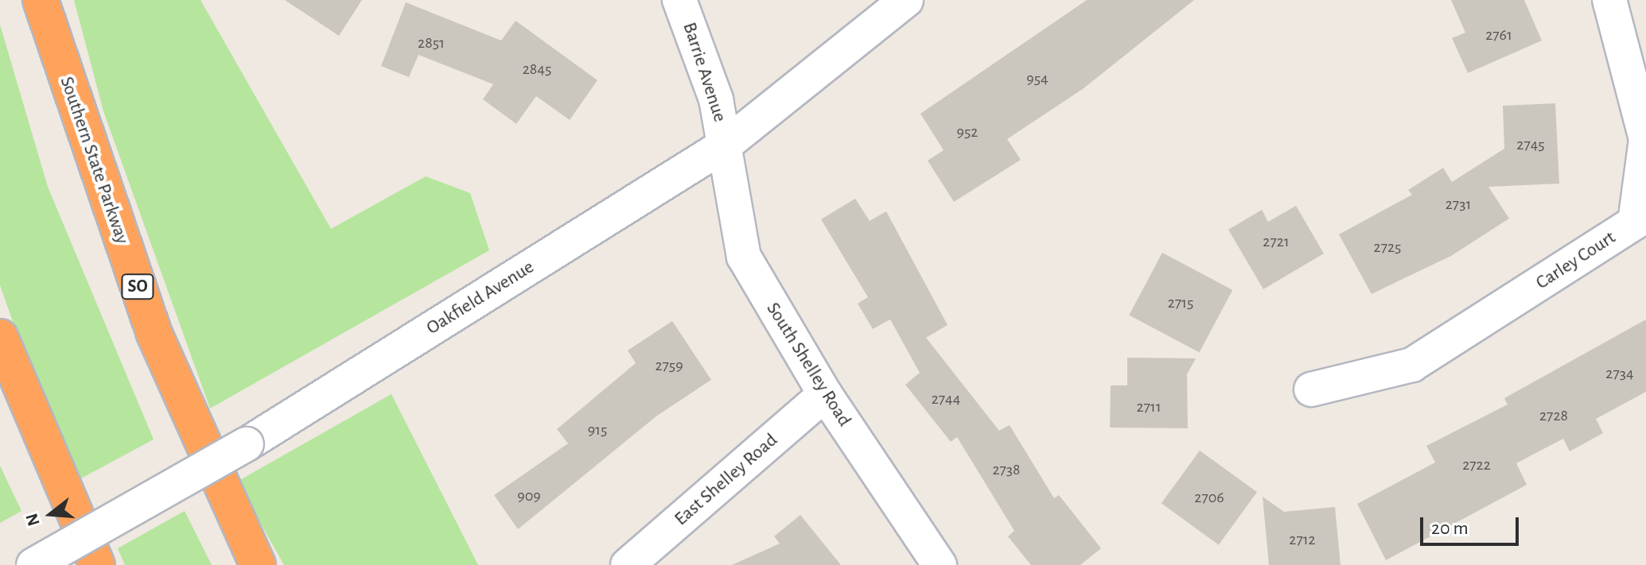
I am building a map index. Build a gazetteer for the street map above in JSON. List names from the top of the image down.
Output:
{
  "streets": {
    "highway": ["Southern State Parkway", "SO"],
    "street": [
      "Barrie Avenue",
      "Carley Court",
      "Oakfield Avenue",
      "South Shelley Road",
      "East Shelley Road"
    ]
  },
  "crossings": [
    ["Barrie Avenue", "Oakfield Avenue"],
    ["Barrie Avenue", "South Shelley Road"],
    ["Oakfield Avenue", "South Shelley Road"],
    ["South Shelley Road", "East Shelley Road"]
  ],
  "house_numbers": [
    "2761",
    "2851",
    "2845",
    "954",
    "952",
    "2745",
    "2731",
    "2721",
    "2725",
    "2715",
    "2759",
    "2734",
    "2744",
    "2711",
    "2728",
    "915",
    "2722",
    "2738",
    "909",
    "2706",
    "2712"
  ],
  "scale_bar": "20 m",
  "north": "left"
}
